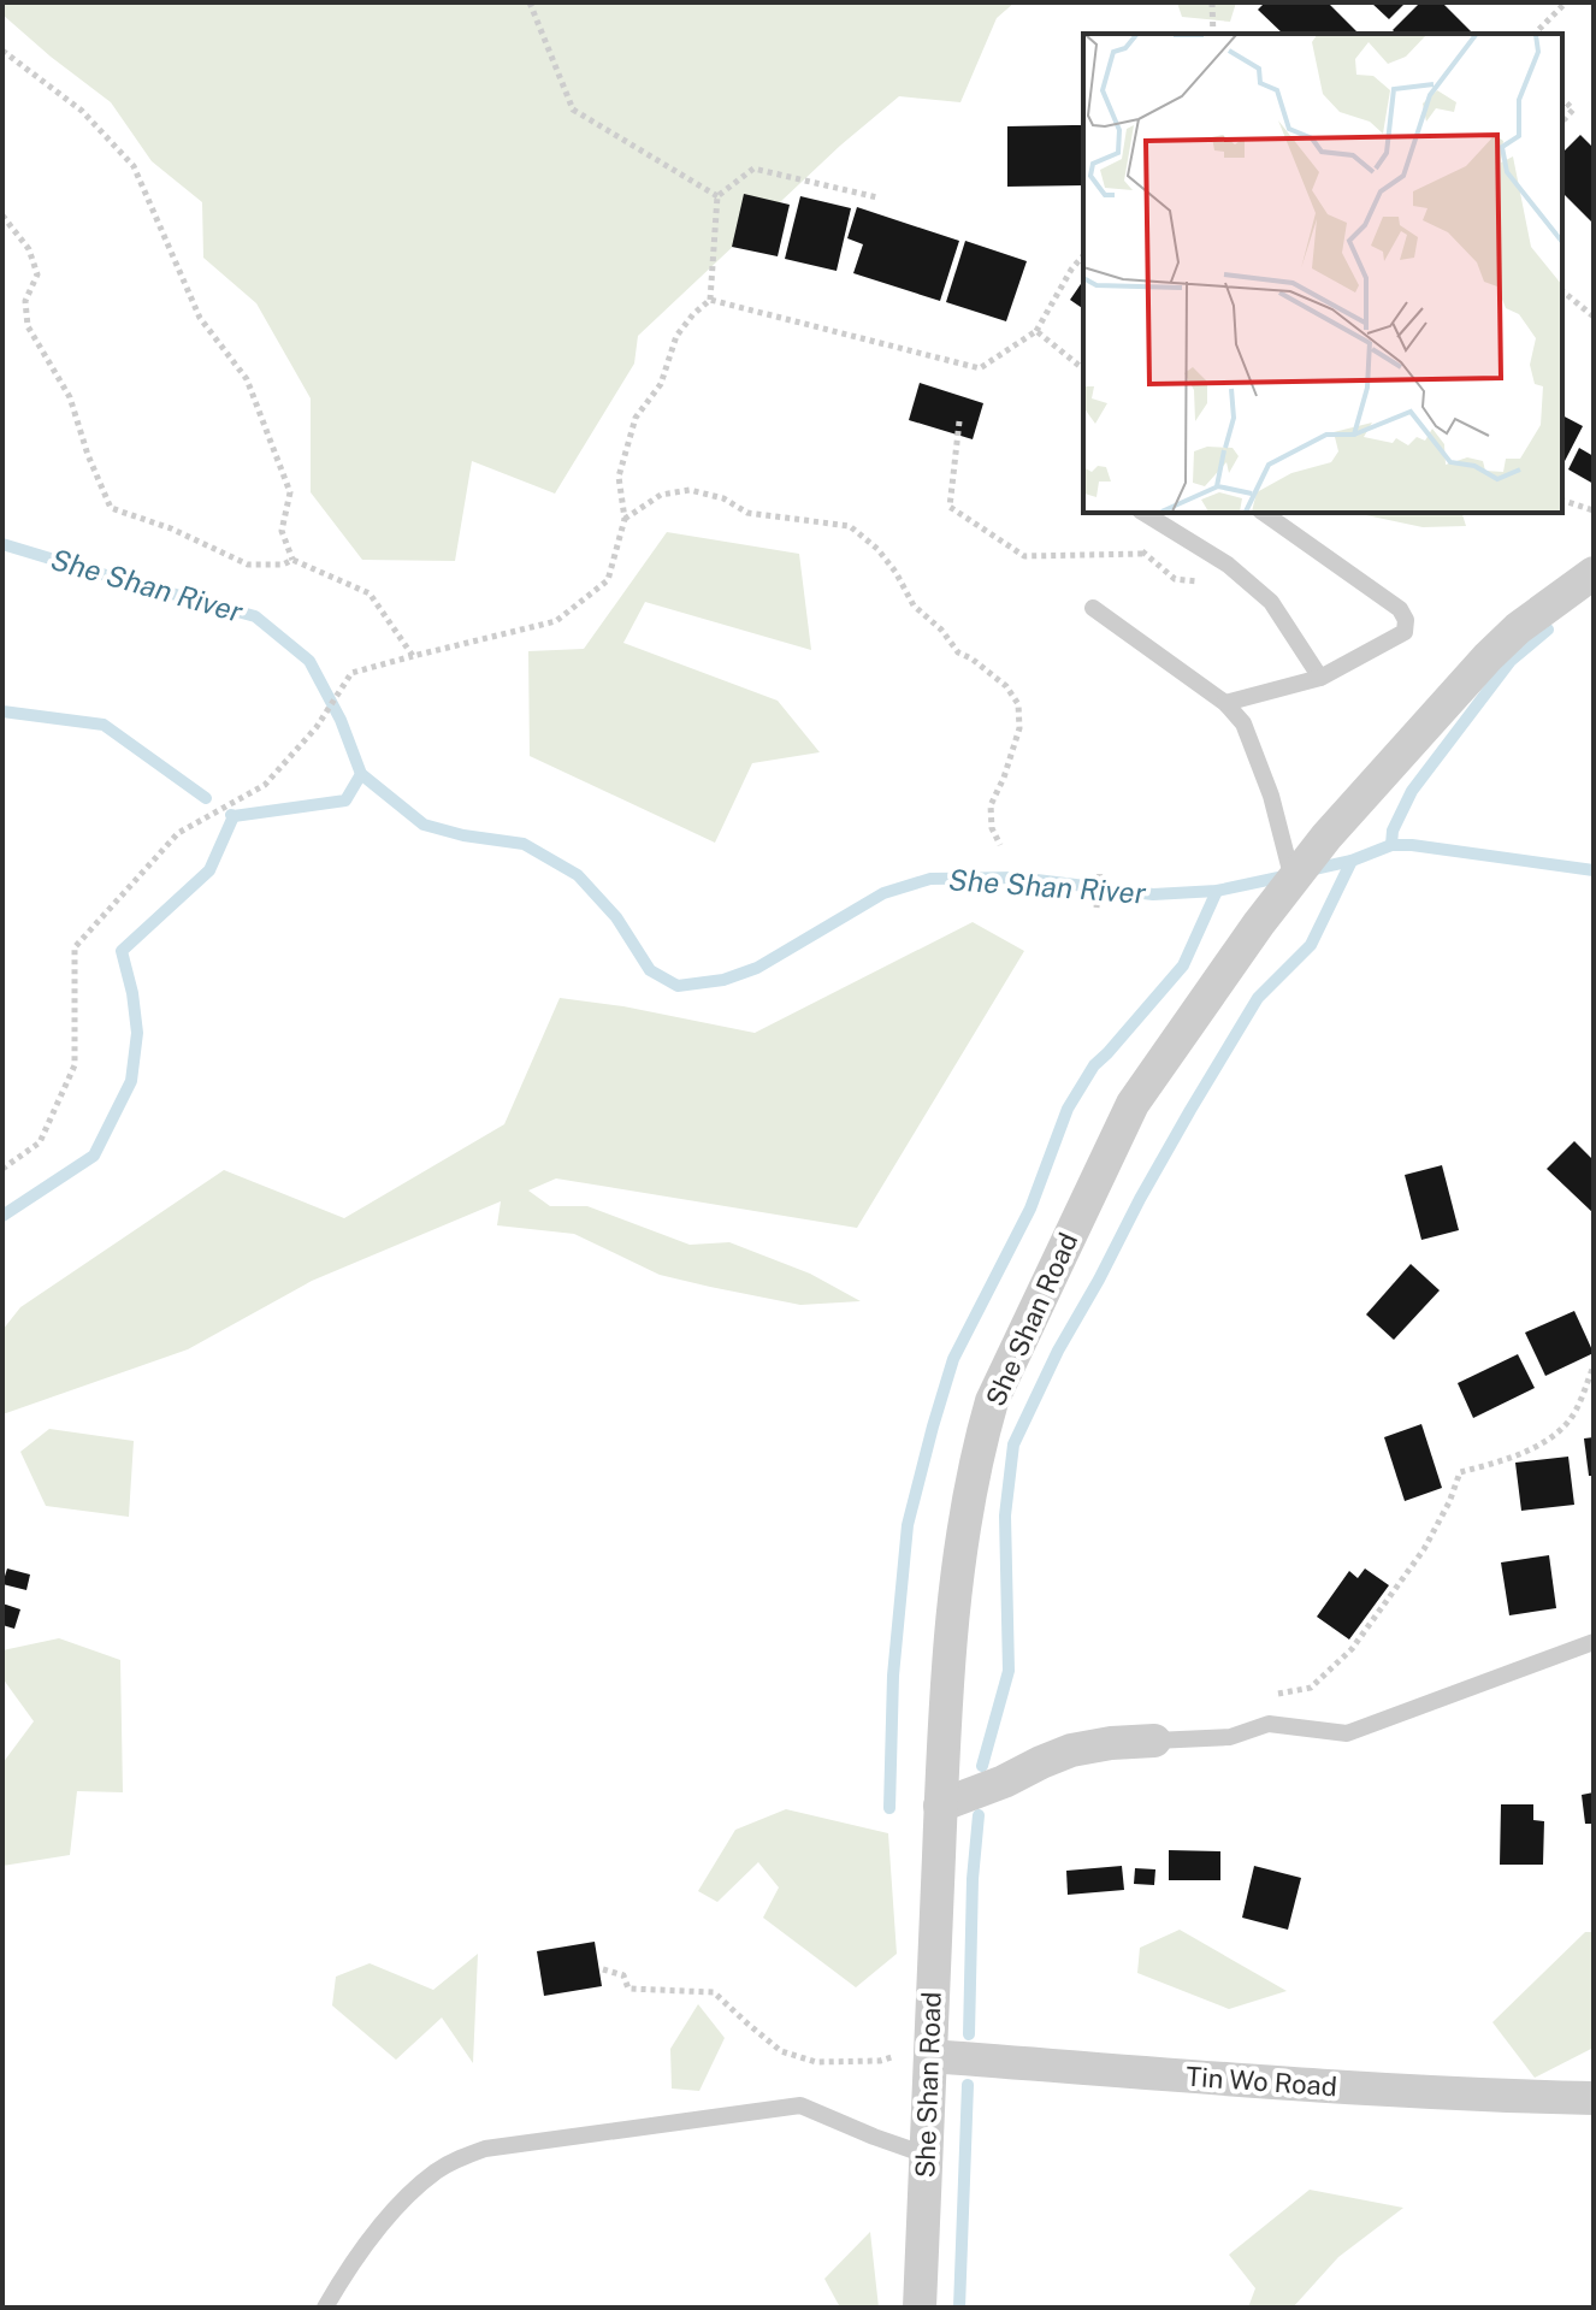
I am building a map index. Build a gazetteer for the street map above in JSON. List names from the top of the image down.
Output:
{
  "streets": {
    "street": ["She Shan Road", "Tin Wo Road"]
  },
  "crossings": [
    ["She Shan Road", "Tin Wo Road"]
  ],
  "water": ["She Shan River"]
}
